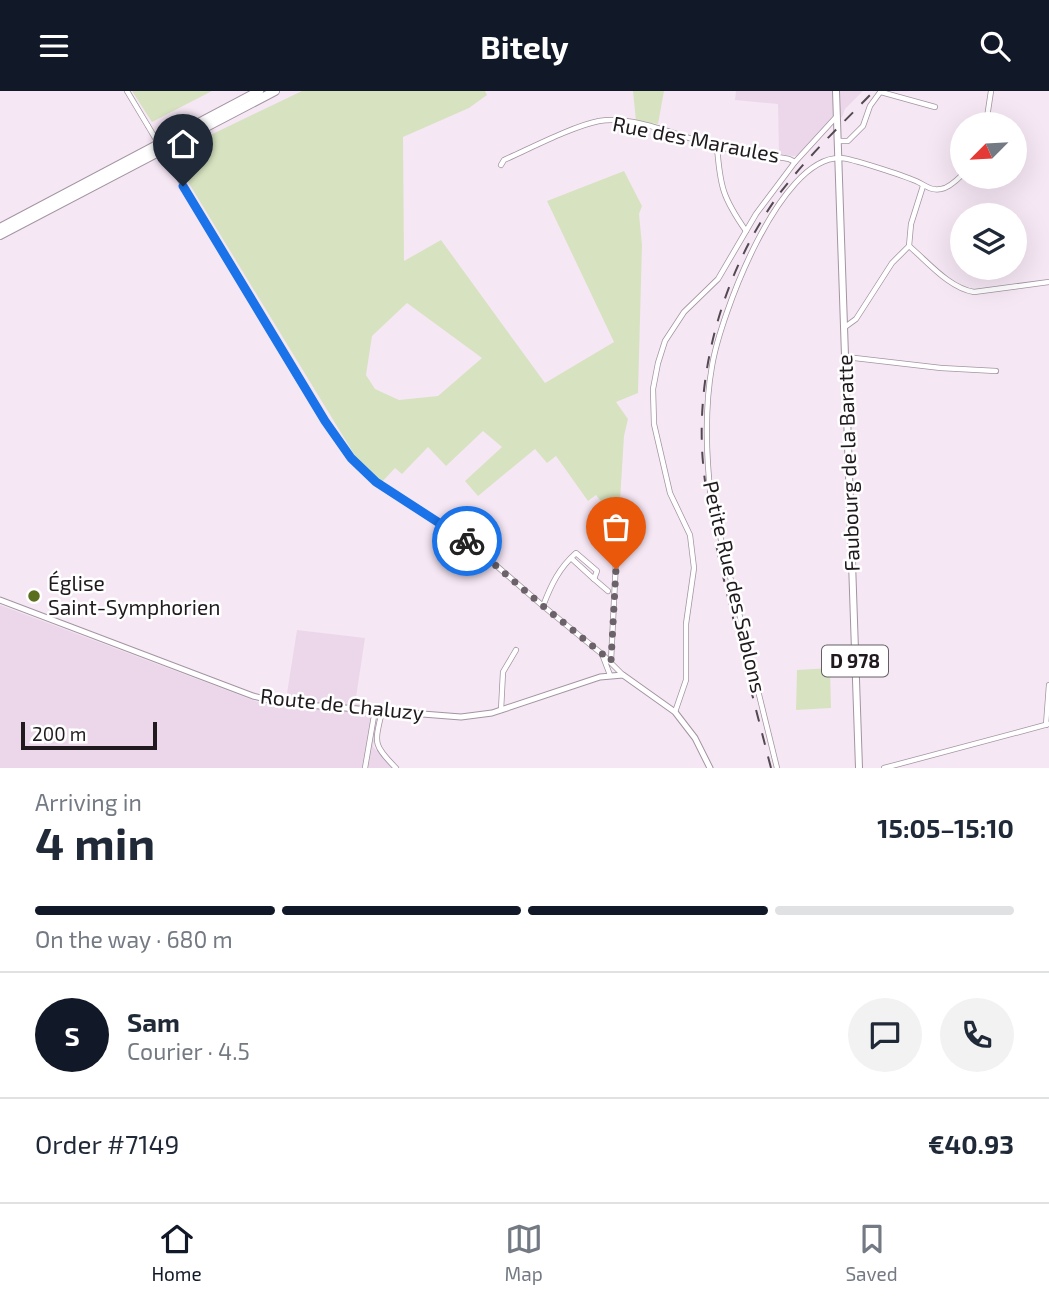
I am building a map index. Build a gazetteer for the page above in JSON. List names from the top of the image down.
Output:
{
  "streets": {
    "main road": ["Faubourg de la Baratte", "D 978"],
    "street": ["Rue des Maraules", "Petite Rue des Sablons", "Route de Chaluzy"]
  },
  "crossings": [
    ["Rue des Maraules", "D 978"],
    ["Faubourg de la Baratte", "Petite Rue des Sablons"],
    ["Faubourg de la Baratte", "D 978"],
    ["Petite Rue des Sablons", "D 978"]
  ],
  "places": ["Église Saint-Symphorien"],
  "scale_bar": "200 m",
  "north": "bottom left",
  "page": {
    "header": "Bitely",
    "scale": "200 m",
    "heading": ["4 min", "Arriving in", "15:05–15:10"],
    "panel": [
      "Sam",
      "Courier · 4.5",
      "Order #7149",
      "€40.93"
    ],
    "bar": "On the way · 680 m",
    "round": "S",
    "tabs": ["Home", "Map", "Saved"]
  }
}
